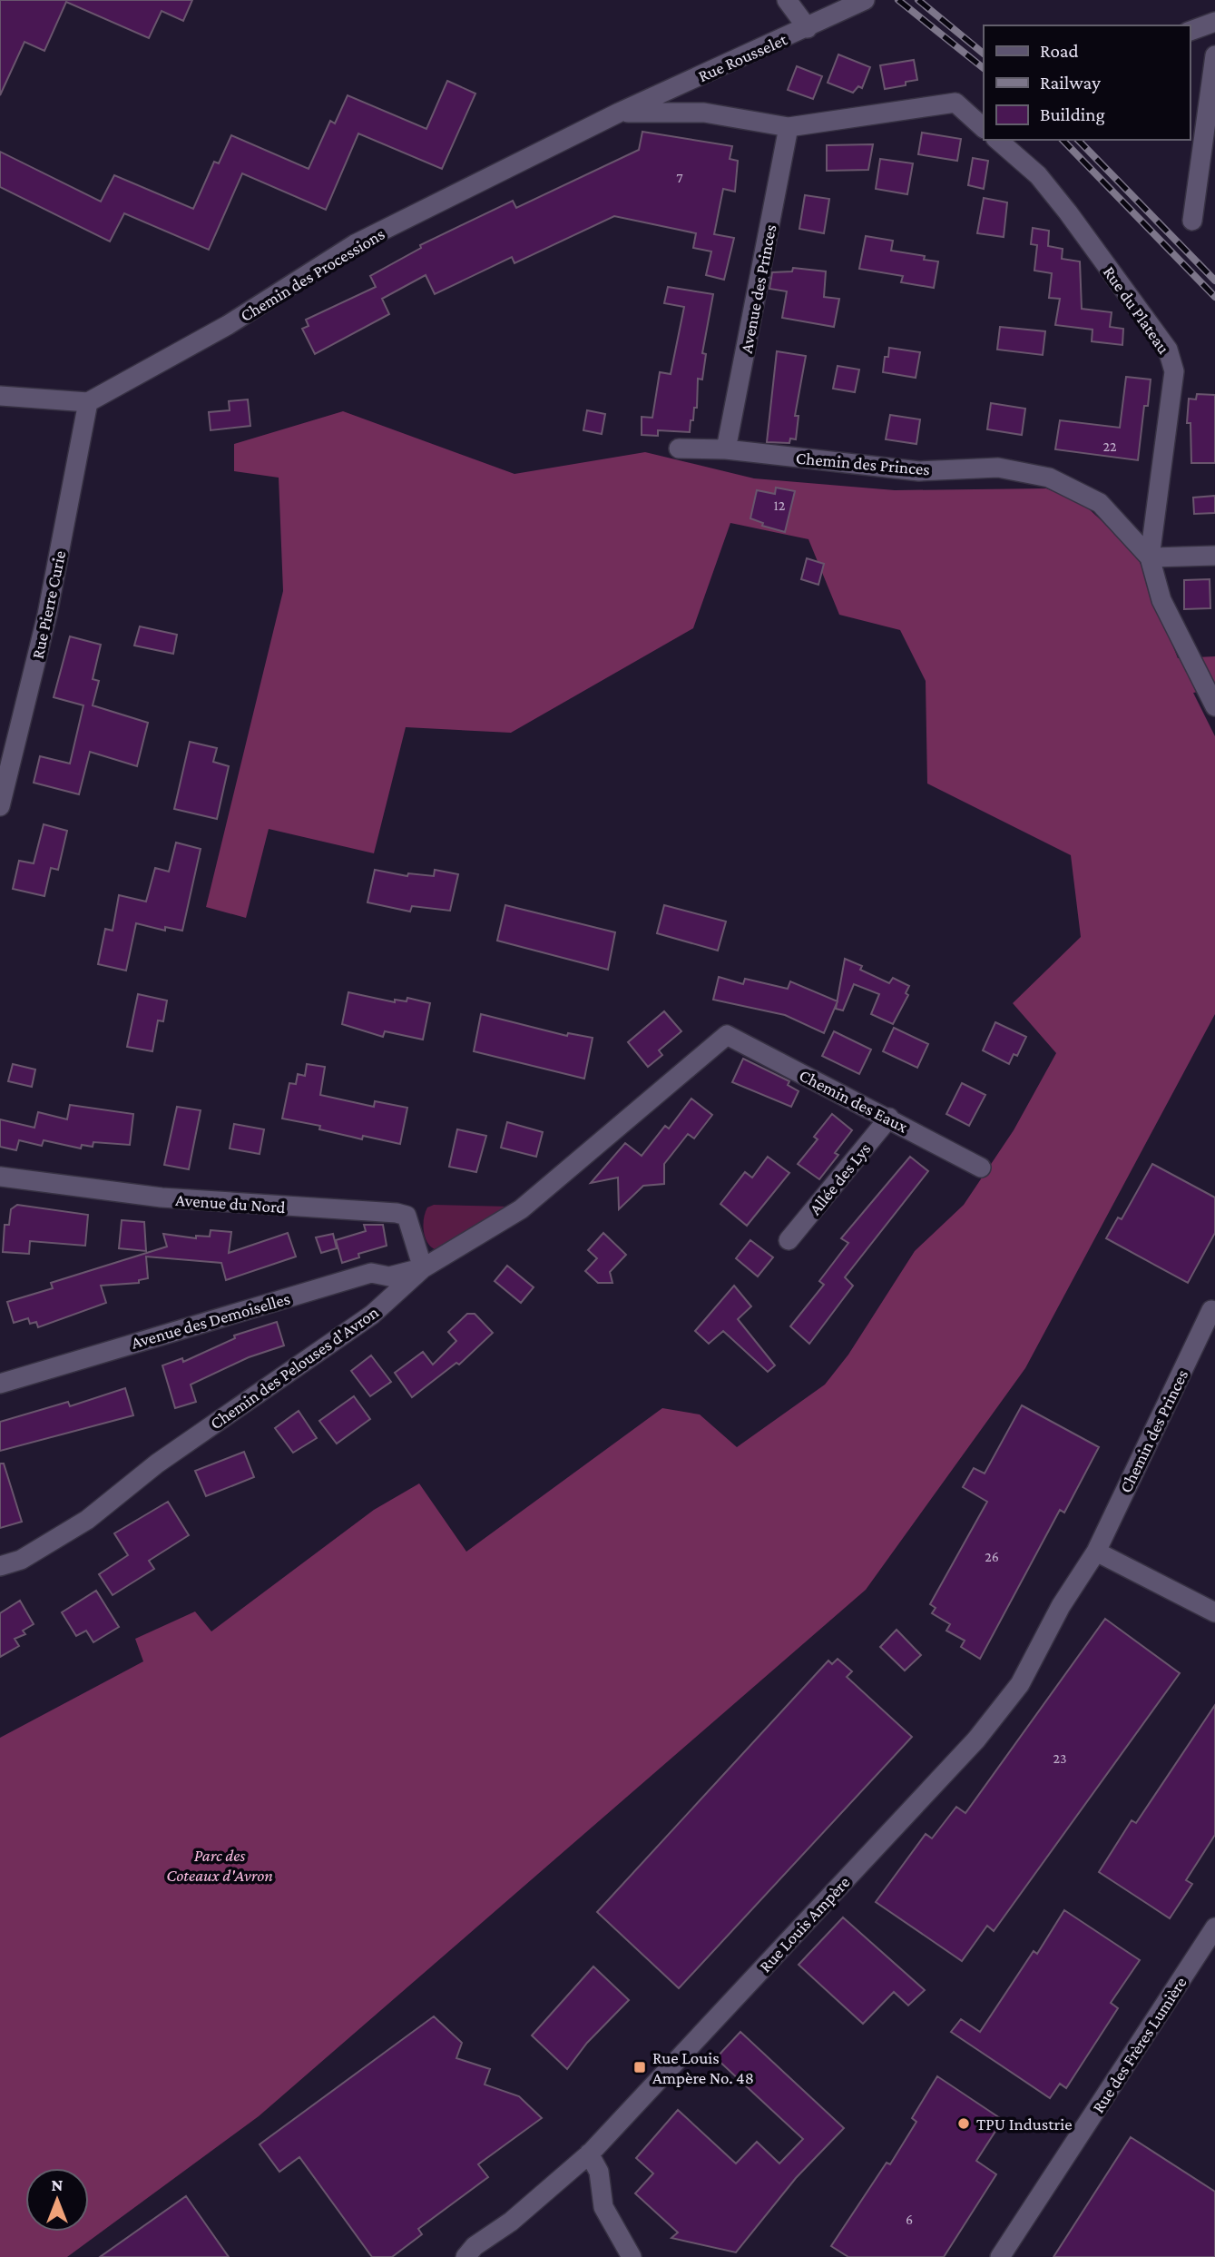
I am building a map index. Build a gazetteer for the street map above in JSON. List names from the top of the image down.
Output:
{
  "streets": {
    "street": [
      "Rue Rousselet",
      "Chemin des Processions",
      "Avenue des Princes",
      "Rue du Plateau",
      "Chemin des Princes",
      "Rue Pierre Curie",
      "Chemin des Eaux",
      "Allée des Lys",
      "Avenue du Nord",
      "Avenue des Demoiselles",
      "Chemin des Pelouses d'Avron",
      "Rue Louis Ampère",
      "Rue des Frères Lumière"
    ]
  },
  "crossings": [
    ["Rue Rousselet", "Chemin des Processions"],
    ["Chemin des Processions", "Rue Pierre Curie"],
    ["Avenue des Princes", "Chemin des Princes"],
    ["Rue du Plateau", "Chemin des Princes"],
    ["Chemin des Princes", "Rue Louis Ampère"],
    ["Chemin des Eaux", "Allée des Lys"],
    ["Chemin des Eaux", "Chemin des Pelouses d'Avron"],
    ["Avenue du Nord", "Avenue des Demoiselles"],
    ["Avenue du Nord", "Chemin des Pelouses d'Avron"],
    ["Avenue des Demoiselles", "Chemin des Pelouses d'Avron"]
  ],
  "parks": ["Parc des Coteaux d'Avron"],
  "places": {
    "transit": ["Rue Louis Ampère No. 48"],
    "other": ["TPU Industrie"]
  },
  "house_numbers": [
    "7",
    "22",
    "12",
    "26",
    "23",
    "6"
  ],
  "legend": ["Road", "Railway", "Building"],
  "north": "top"
}
